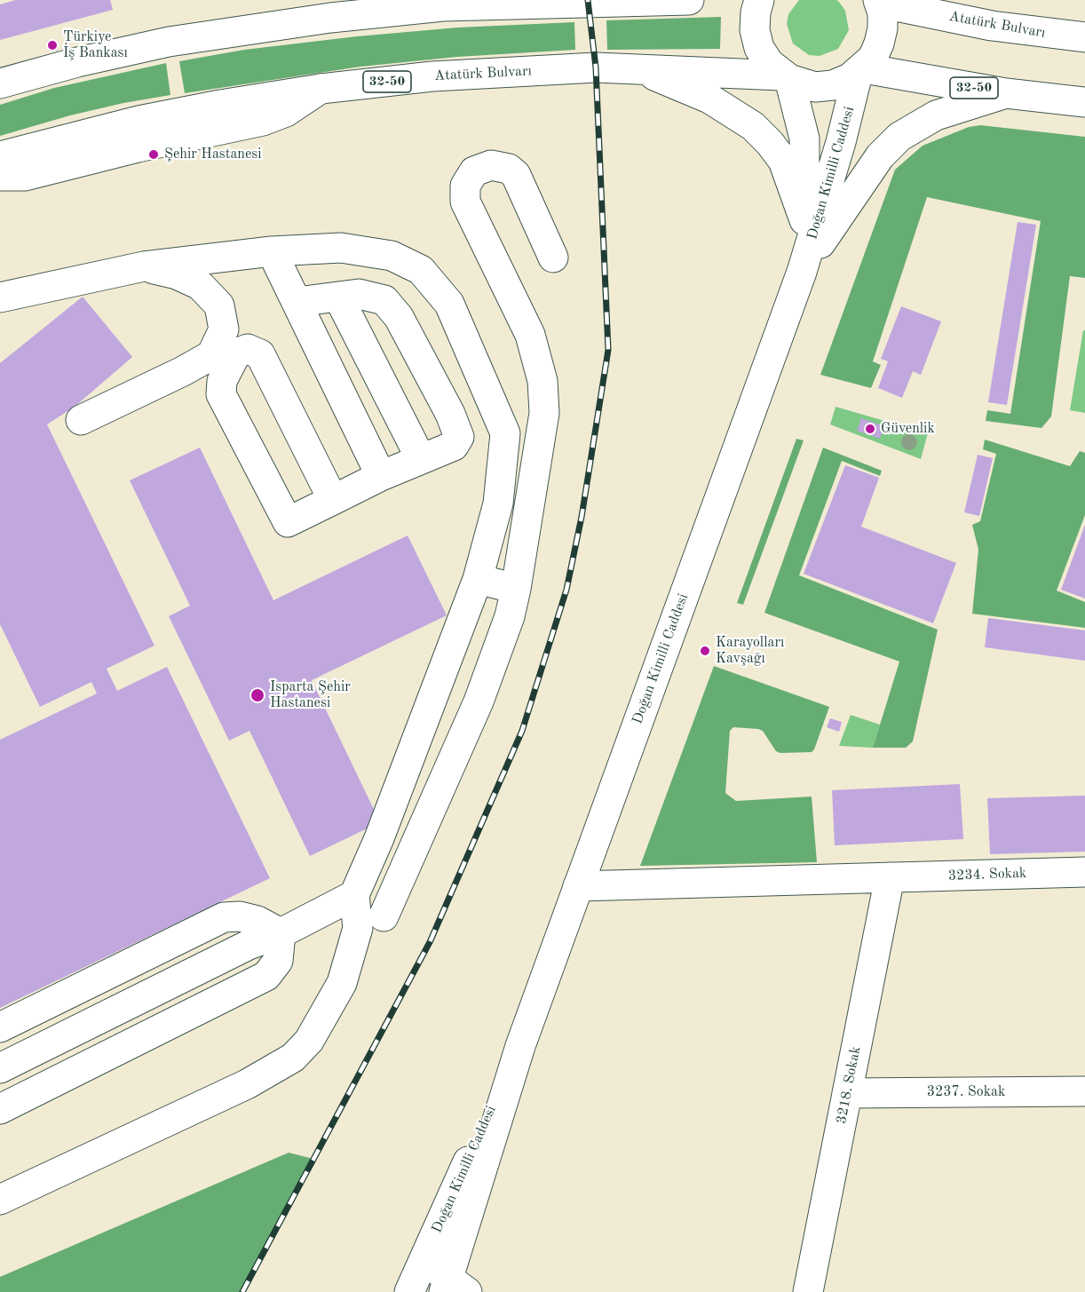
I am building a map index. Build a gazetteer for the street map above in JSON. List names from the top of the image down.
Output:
{
  "streets": {
    "main road": [
      "Atatürk Bulvarı",
      "32-50",
      "Doğan Kimilli Caddesi",
      "3234. Sokak",
      "3218. Sokak",
      "3237. Sokak"
    ]
  },
  "crossings": [
    ["Atatürk Bulvarı", "32-50"],
    ["Atatürk Bulvarı", "Doğan Kimilli Caddesi"],
    ["32-50", "Doğan Kimilli Caddesi"],
    ["Doğan Kimilli Caddesi", "3234. Sokak"],
    ["3234. Sokak", "3218. Sokak"],
    ["3218. Sokak", "3237. Sokak"]
  ],
  "places": [
    "Türkiye İş Bankası",
    "Şehir Hastanesi",
    "Güvenlik",
    "Karayolları Kavşağı",
    "Isparta Şehir Hastanesi"
  ]
}
